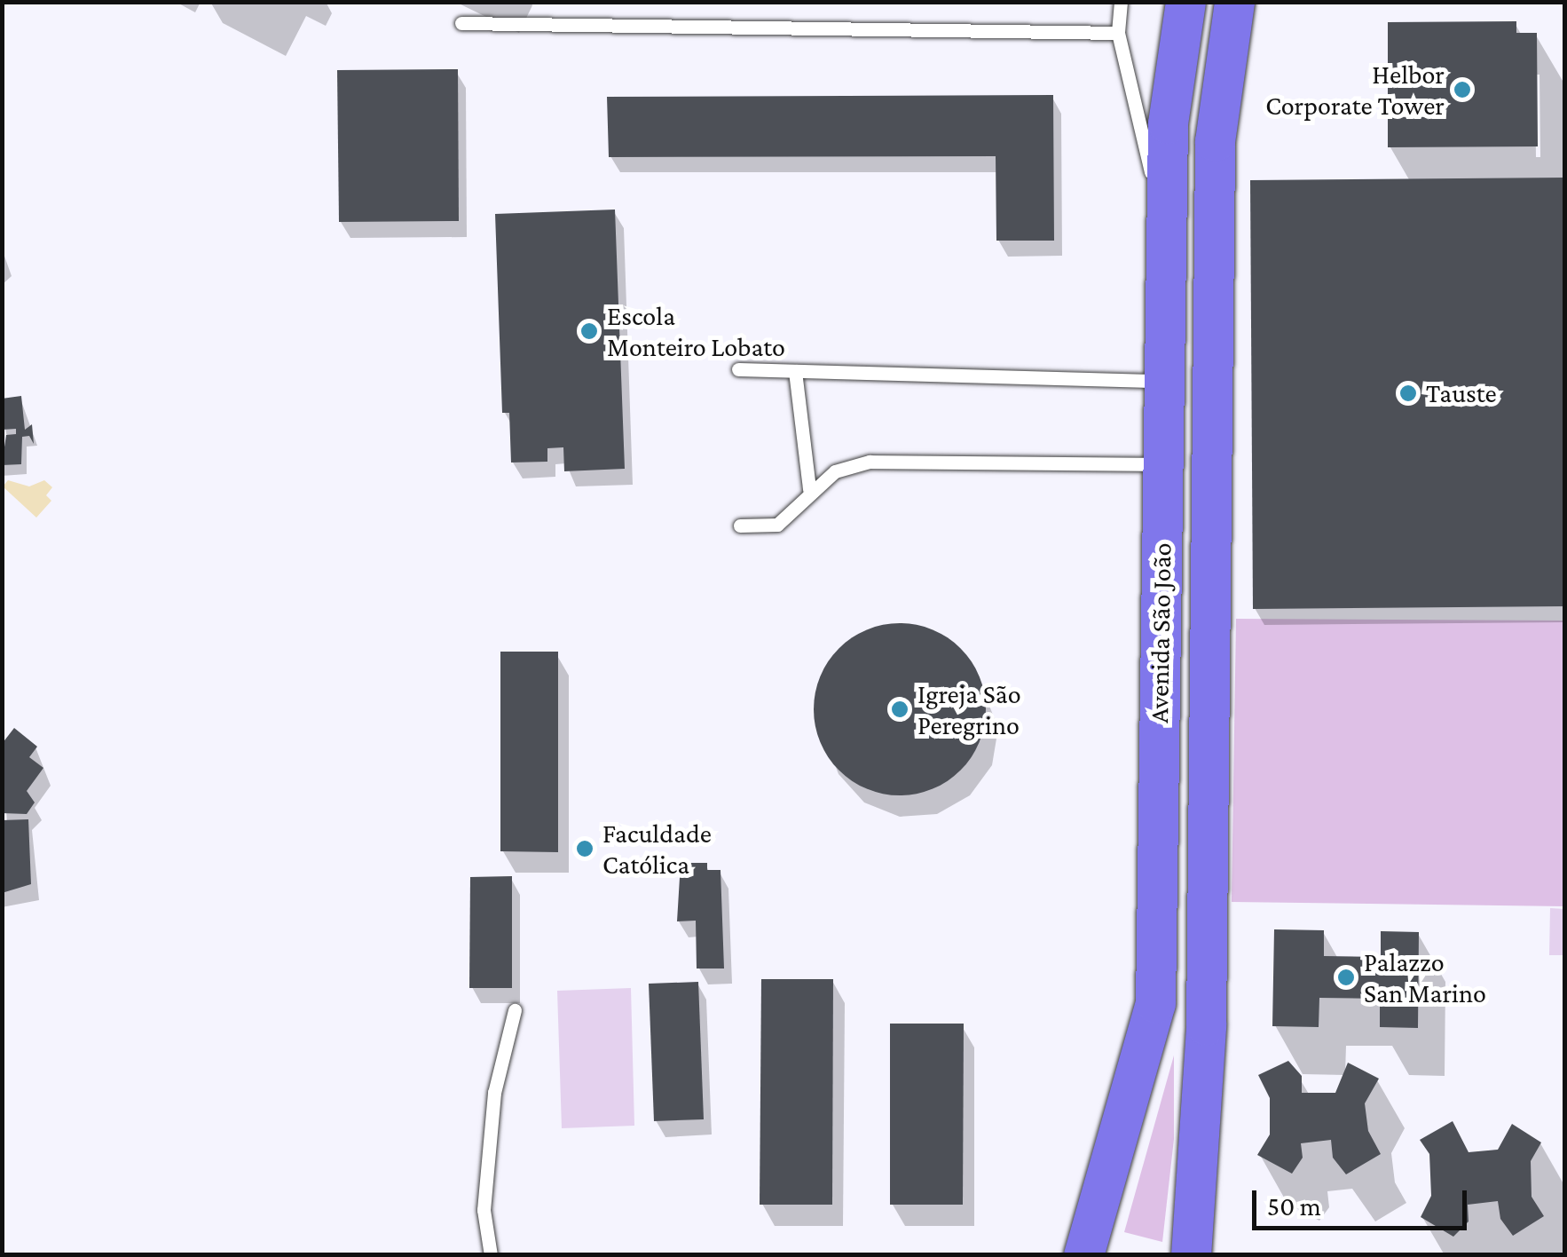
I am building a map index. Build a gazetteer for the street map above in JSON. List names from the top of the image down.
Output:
{
  "streets": {
    "main road": ["Avenida São João"]
  },
  "places": [
    "Helbor Corporate Tower",
    "Escola Monteiro Lobato",
    "Tauste",
    "Igreja São Peregrino",
    "Faculdade Católica",
    "Palazzo San Marino"
  ],
  "scale_bar": "50 m"
}
